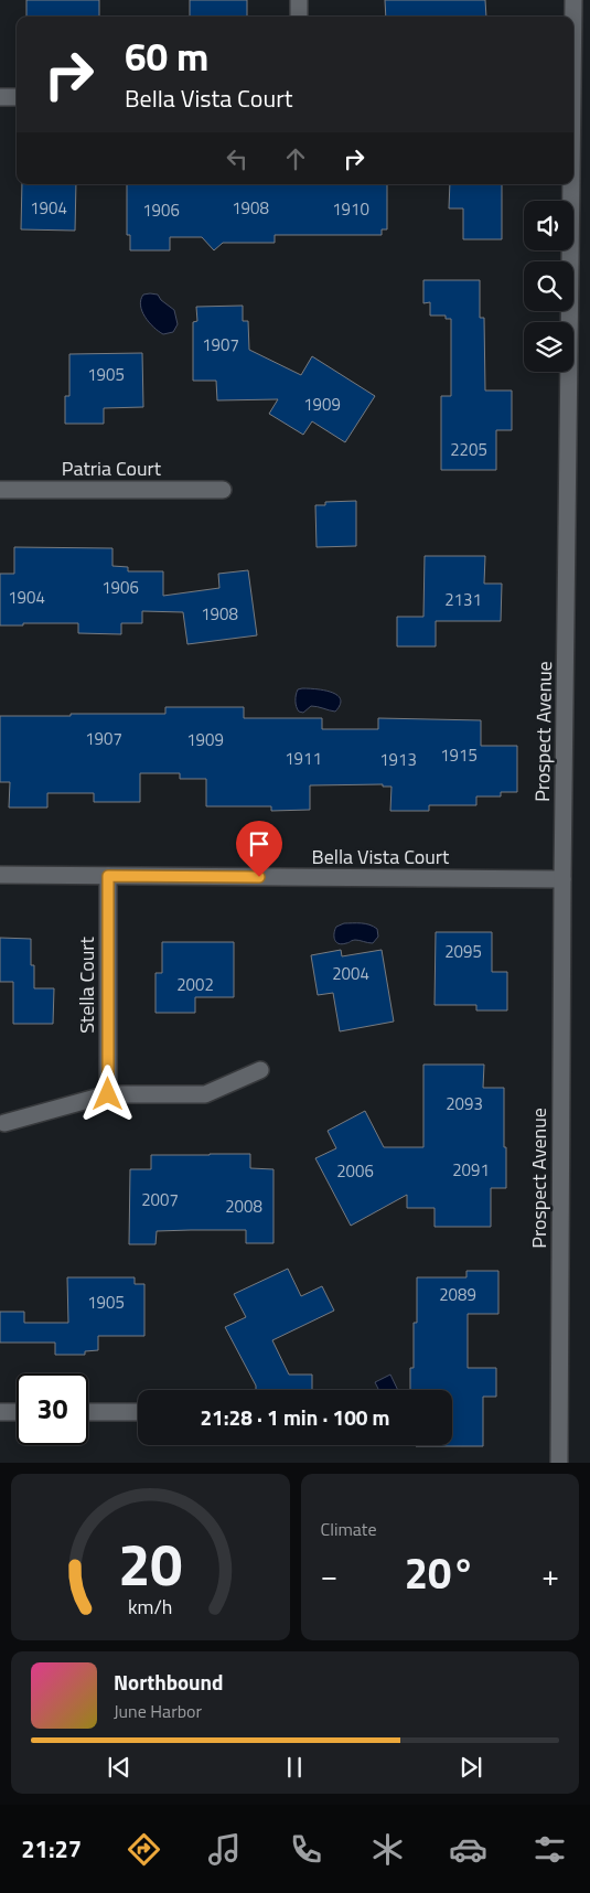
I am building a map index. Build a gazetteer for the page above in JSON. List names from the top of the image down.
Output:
{
  "streets": {
    "street": [
      "Patria Court",
      "Prospect Avenue",
      "Bella Vista Court",
      "Stella Court"
    ]
  },
  "crossings": [
    ["Prospect Avenue", "Bella Vista Court"],
    ["Bella Vista Court", "Stella Court"]
  ],
  "house_numbers": [
    "1904",
    "1908",
    "1910",
    "1906",
    "1907",
    "1905",
    "1909",
    "2205",
    "1906",
    "1904",
    "2131",
    "1908",
    "1907",
    "1909",
    "1915",
    "1911",
    "1913",
    "2095",
    "2004",
    "2002",
    "2093",
    "2091",
    "2006",
    "2007",
    "2008",
    "2089",
    "1905"
  ],
  "page": {
    "turn": ["60 m", "Bella Vista Court"],
    "limit": "30",
    "trip": "21:28 · 1 min · 100 m",
    "tile": "Climate",
    "heat": ["−", "20°", "+"],
    "song": ["Northbound", "June Harbor"],
    "tabs": "21:27",
    "gauge": ["20", "km/h"]
  }
}
